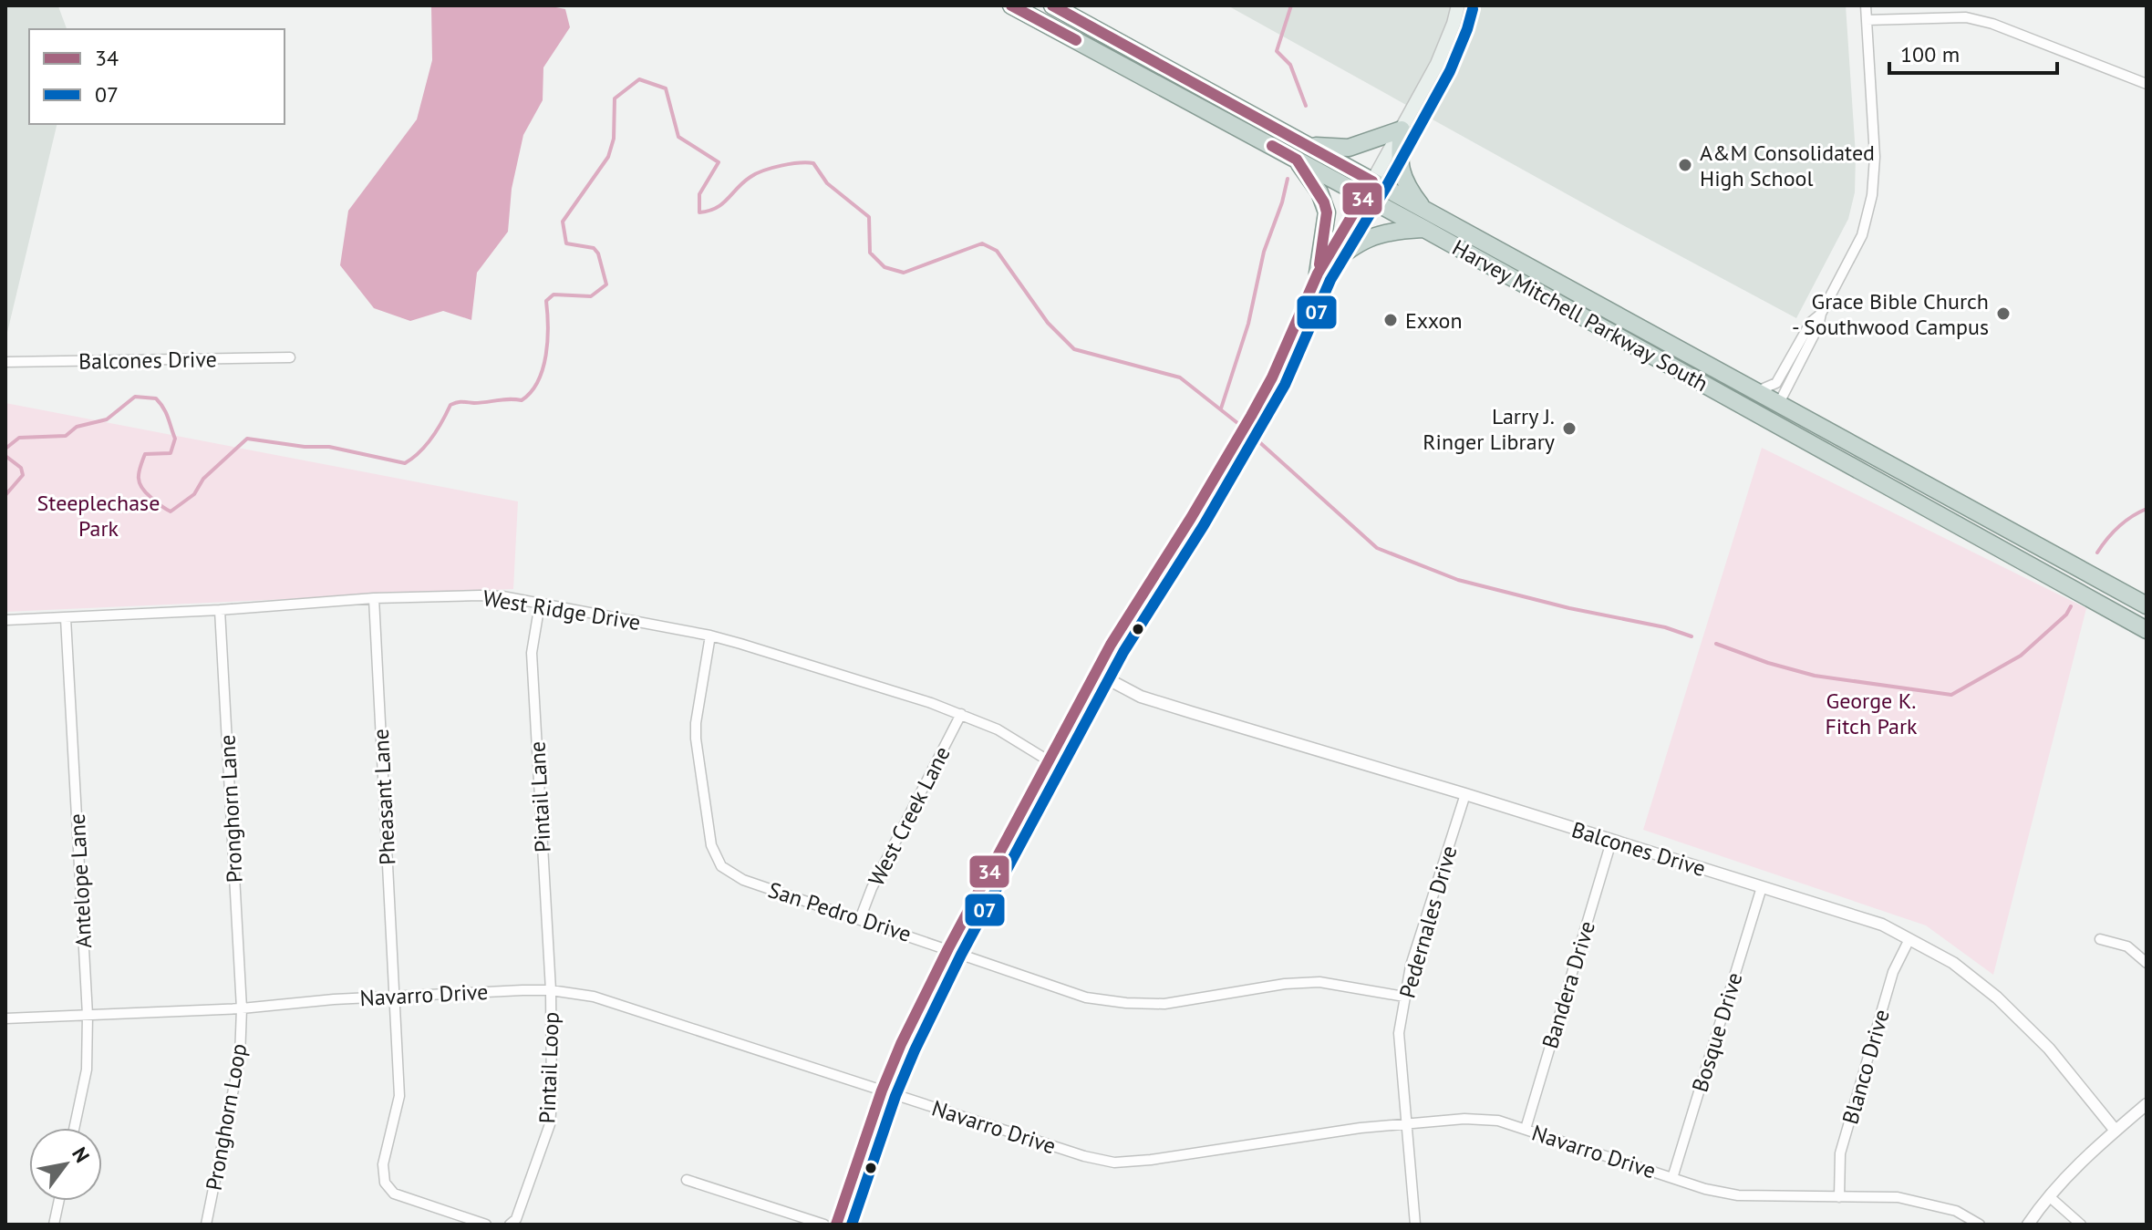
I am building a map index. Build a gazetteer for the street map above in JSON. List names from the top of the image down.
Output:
{
  "streets": {
    "highway": ["Harvey Mitchell Parkway South"],
    "street": [
      "Balcones Drive",
      "West Ridge Drive",
      "Pheasant Lane",
      "Pintail Lane",
      "Pronghorn Lane",
      "West Creek Lane",
      "Antelope Lane",
      "San Pedro Drive",
      "Pedernales Drive",
      "Bandera Drive",
      "Navarro Drive",
      "Bosque Drive",
      "Blanco Drive",
      "Pintail Loop",
      "Pronghorn Loop"
    ]
  },
  "crossings": [
    ["Balcones Drive", "Pedernales Drive"],
    ["Balcones Drive", "Bandera Drive"],
    ["Balcones Drive", "Bosque Drive"],
    ["Balcones Drive", "Blanco Drive"],
    ["West Ridge Drive", "Pheasant Lane"],
    ["West Ridge Drive", "Pintail Lane"],
    ["West Ridge Drive", "Pronghorn Lane"],
    ["West Ridge Drive", "West Creek Lane"],
    ["West Ridge Drive", "Antelope Lane"],
    ["West Ridge Drive", "San Pedro Drive"],
    ["Pheasant Lane", "Navarro Drive"],
    ["Pintail Lane", "Navarro Drive"],
    ["Pintail Lane", "Pintail Loop"],
    ["Pronghorn Lane", "Navarro Drive"],
    ["Pronghorn Lane", "Pronghorn Loop"],
    ["West Creek Lane", "San Pedro Drive"],
    ["Antelope Lane", "Navarro Drive"],
    ["San Pedro Drive", "Pedernales Drive"],
    ["Pedernales Drive", "Navarro Drive"],
    ["Bandera Drive", "Navarro Drive"],
    ["Navarro Drive", "Bosque Drive"],
    ["Navarro Drive", "Blanco Drive"],
    ["Navarro Drive", "Pintail Loop"],
    ["Navarro Drive", "Pronghorn Loop"]
  ],
  "parks": ["Steeplechase Park", "George K. Fitch Park"],
  "places": [
    "A&M Consolidated High School",
    "Grace Bible Church - Southwood Campus",
    "Exxon",
    "Larry J. Ringer Library"
  ],
  "lines": ["transit line 34", "transit line 07"],
  "legend": ["34", "07"],
  "scale_bar": "100 m",
  "north": "top right"
}
